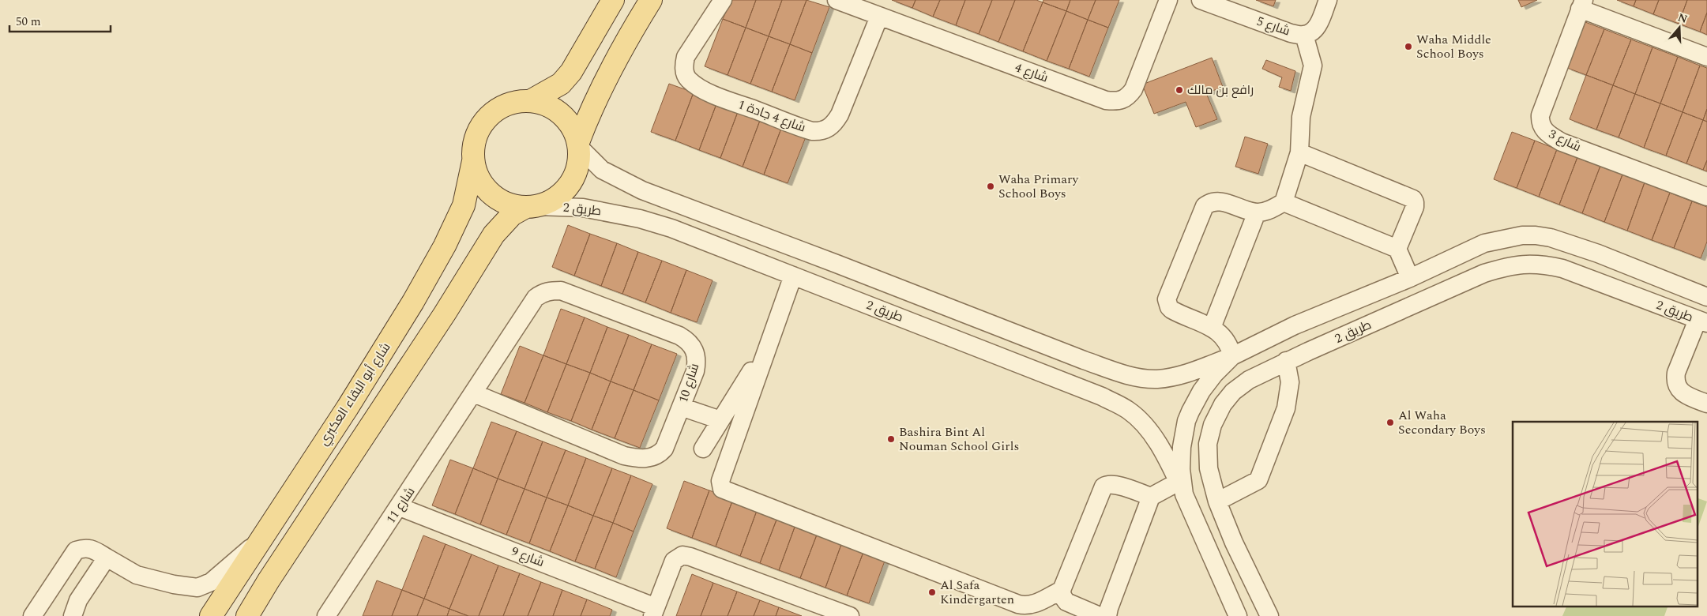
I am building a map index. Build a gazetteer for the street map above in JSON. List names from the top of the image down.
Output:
{
  "streets": {
    "main road": ["شارع أبو البقاء العكبري"],
    "street": [
      "شارع 5",
      "شارع 4",
      "شارع 4 جادة 1",
      "شارع 3",
      "طريق 2",
      "شارع 10",
      "شارع 11",
      "شارع 9"
    ]
  },
  "crossings": [
    ["شارع 4", "شارع 4 جادة 1"],
    ["طريق 2", "شارع أبو البقاء العكبري"],
    ["شارع 10", "شارع 11"],
    ["شارع 11", "شارع 9"]
  ],
  "places": [
    "Waha Middle School Boys",
    "رافع بن مالك",
    "Waha Primary School Boys",
    "Al Waha Secondary Boys",
    "Bashira Bint Al Nouman School Girls",
    "Al Safa Kindergarten"
  ],
  "scale_bar": "50 m",
  "north": "top"
}
